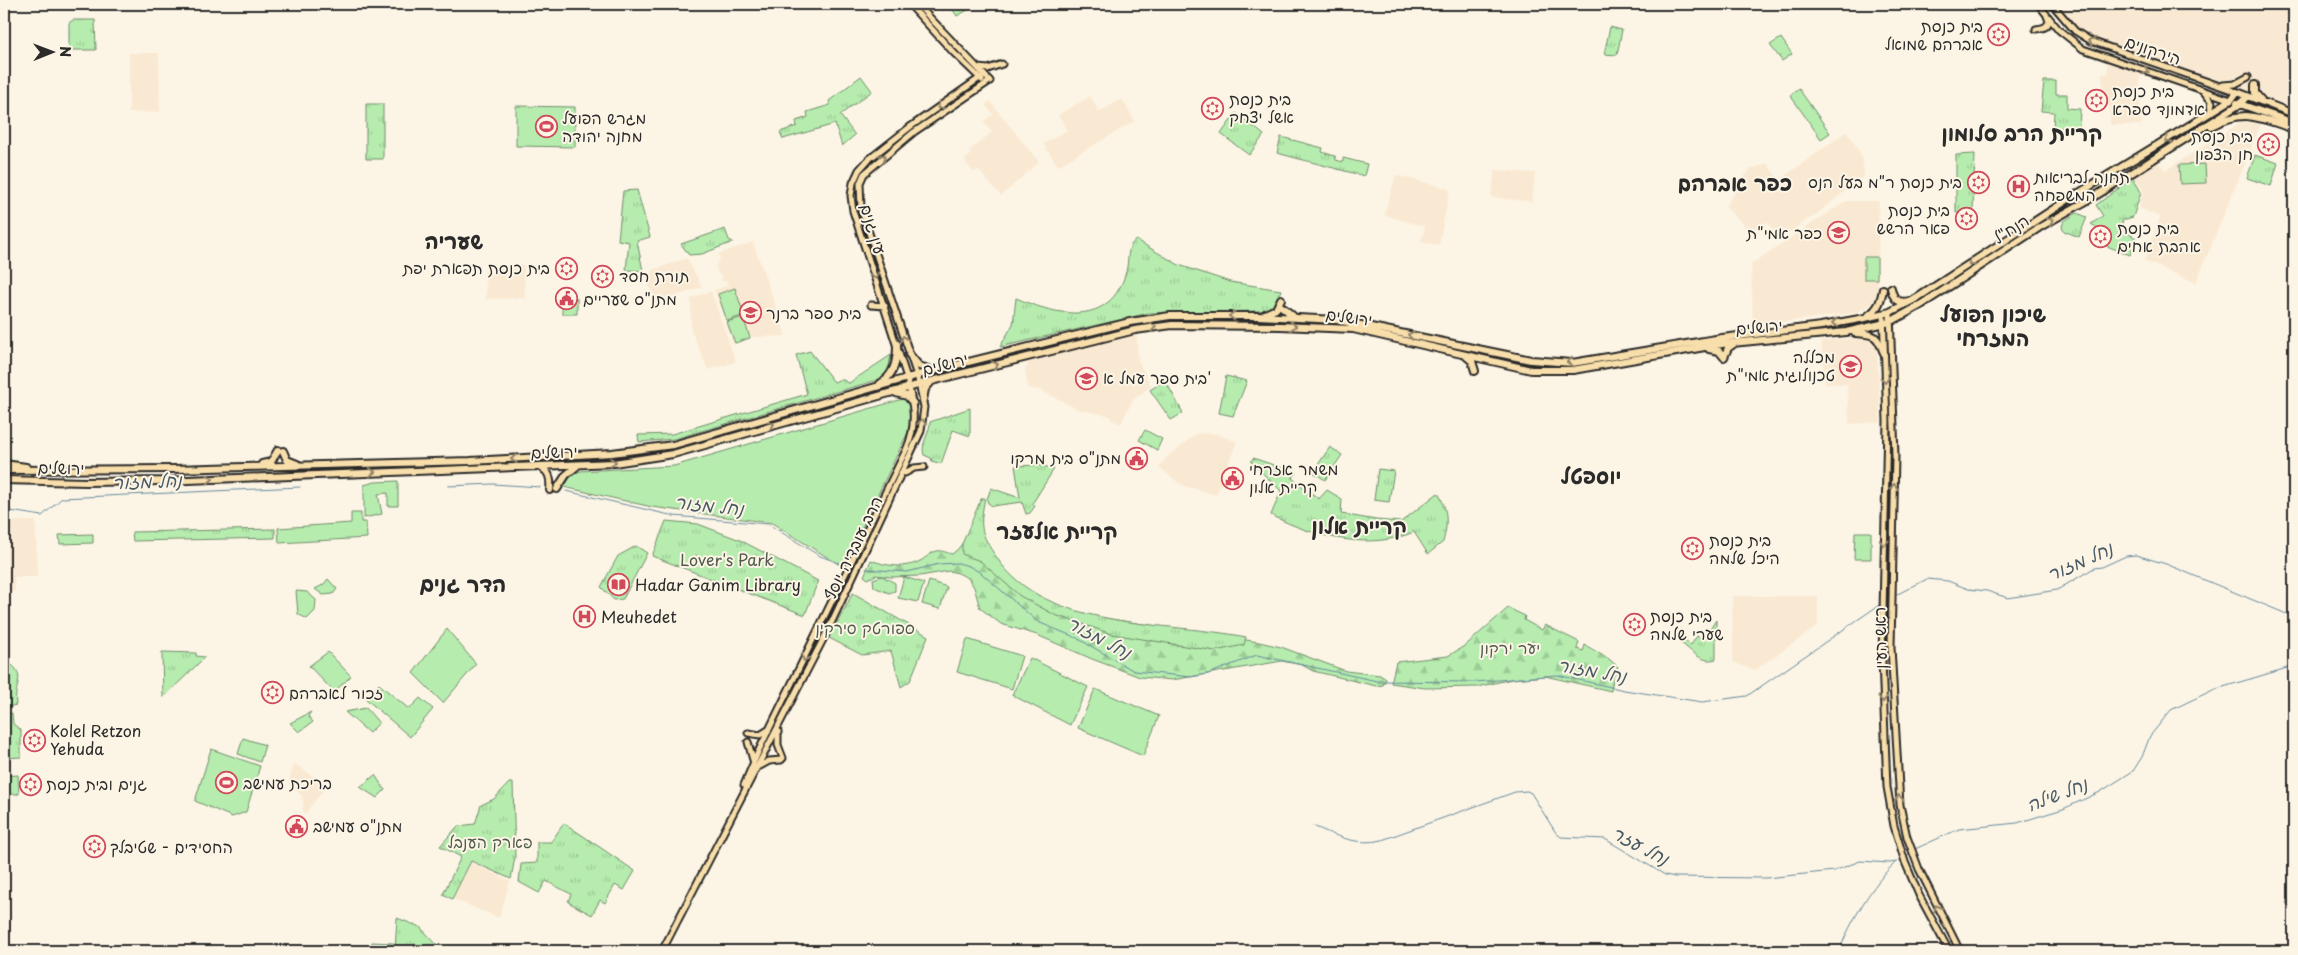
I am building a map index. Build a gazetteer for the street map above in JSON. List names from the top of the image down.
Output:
{
  "streets": {
    "highway": ["הנח\"ל", "ירושלים"],
    "main road": [
      "הירקונים",
      "עין גנים",
      "הרב עובדיה יוסף",
      "ראש העין"
    ]
  },
  "crossings": [
    ["הירקונים", "הנח\"ל"],
    ["עין גנים", "ירושלים"],
    ["עין גנים", "הרב עובדיה יוסף"],
    ["הנח\"ל", "ירושלים"],
    ["הנח\"ל", "ראש העין"],
    ["ירושלים", "הרב עובדיה יוסף"],
    ["ירושלים", "ראש העין"]
  ],
  "districts": [
    "קריית הרב סלומון",
    "כפר אברהם",
    "שעריה",
    "שיכון הפועל המזרחי",
    "יוספטל",
    "קריית אלון",
    "קריית אלעזר",
    "הדר גנים"
  ],
  "water": ["נחל מזור", "נחל שילה", "נחל עזר"],
  "parks": [
    "Lover's Park",
    "ספורטק סירקין",
    "יער ירקון",
    "פארק הענבל"
  ],
  "places": {
    "synagogue": [
      "בית כנסת אברהם שמואל",
      "בית כנסת אדמונד ספרא",
      "בית כנסת אשל יצחק",
      "בית כנסת חן הצפון",
      "בית כנסת ר\"מ בעל הנס",
      "בית כנסת פאר הרשש",
      "בית כנסת אהבת אחים",
      "בית כנסת תפארת יפת",
      "תורת חסד",
      "בית כנסת היכל שלמה",
      "בית כנסת שערי שלמה",
      "זכור לאברהם",
      "Kolel Retzon Yehuda",
      "גנים ובית כנסת",
      "החסידים - שטיבלך"
    ],
    "sports": ["מגרש הפועל מחנה יהודה", "בריכת עמישב"],
    "hospital": ["תחנה לבריאות המשפחה", "Meuhedet"],
    "school or university": [
      "כפר אמי\"ת",
      "בית ספר ברנר",
      "מכללה טכנולוגית אמי\"ת",
      "בית ספר עמל א'"
    ],
    "public building": [
      "מתנ\"ס שעריים",
      "מתנ\"ס בית מרקו",
      "משמר אזרחי קריית אלון",
      "מתנ\"ס עמישב"
    ],
    "library": ["Hadar Ganim Library"]
  },
  "north": "right"
}
